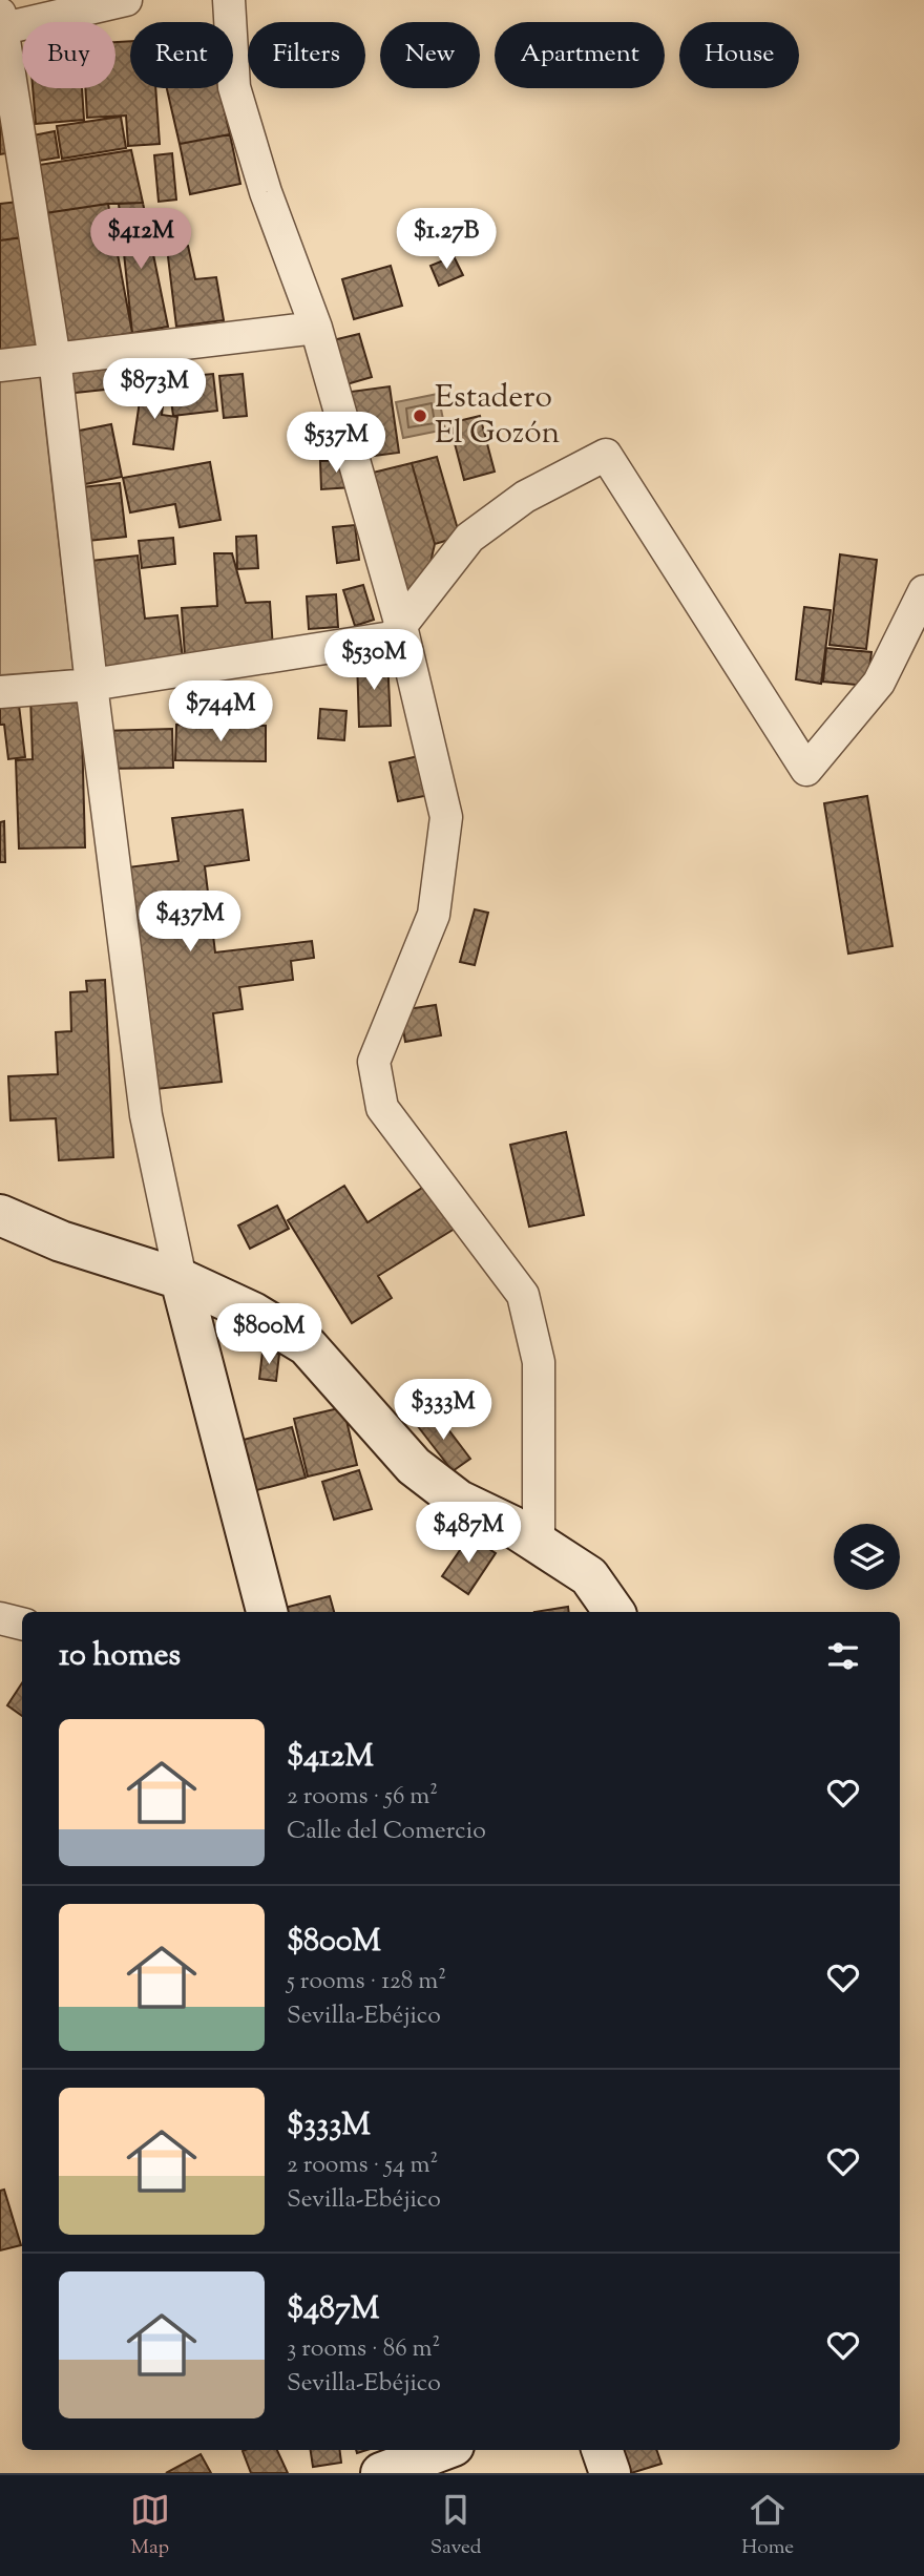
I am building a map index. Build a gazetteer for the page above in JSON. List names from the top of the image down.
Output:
{
  "places": ["Estadero El Gozón"],
  "page": {
    "chip": [
      "Buy",
      "Rent",
      "Filters",
      "New",
      "Apartment",
      "House"
    ],
    "price": [
      "$412M",
      "$1.27B",
      "$873M",
      "$537M",
      "$530M",
      "$744M",
      "$437M",
      "$800M",
      "$333M",
      "$487M"
    ],
    "heading": "10 homes",
    "list": [
      {
        "name": "$412M",
        "note": "2 rooms · 56 m² · Calle del Comercio"
      },
      {
        "name": "$800M",
        "note": "5 rooms · 128 m² · Sevilla-Ebéjico"
      },
      {
        "name": "$333M",
        "note": "2 rooms · 54 m² · Sevilla-Ebéjico"
      },
      {
        "name": "$487M",
        "note": "3 rooms · 86 m² · Sevilla-Ebéjico"
      }
    ],
    "tabs": ["Map", "Saved", "Home"]
  }
}
